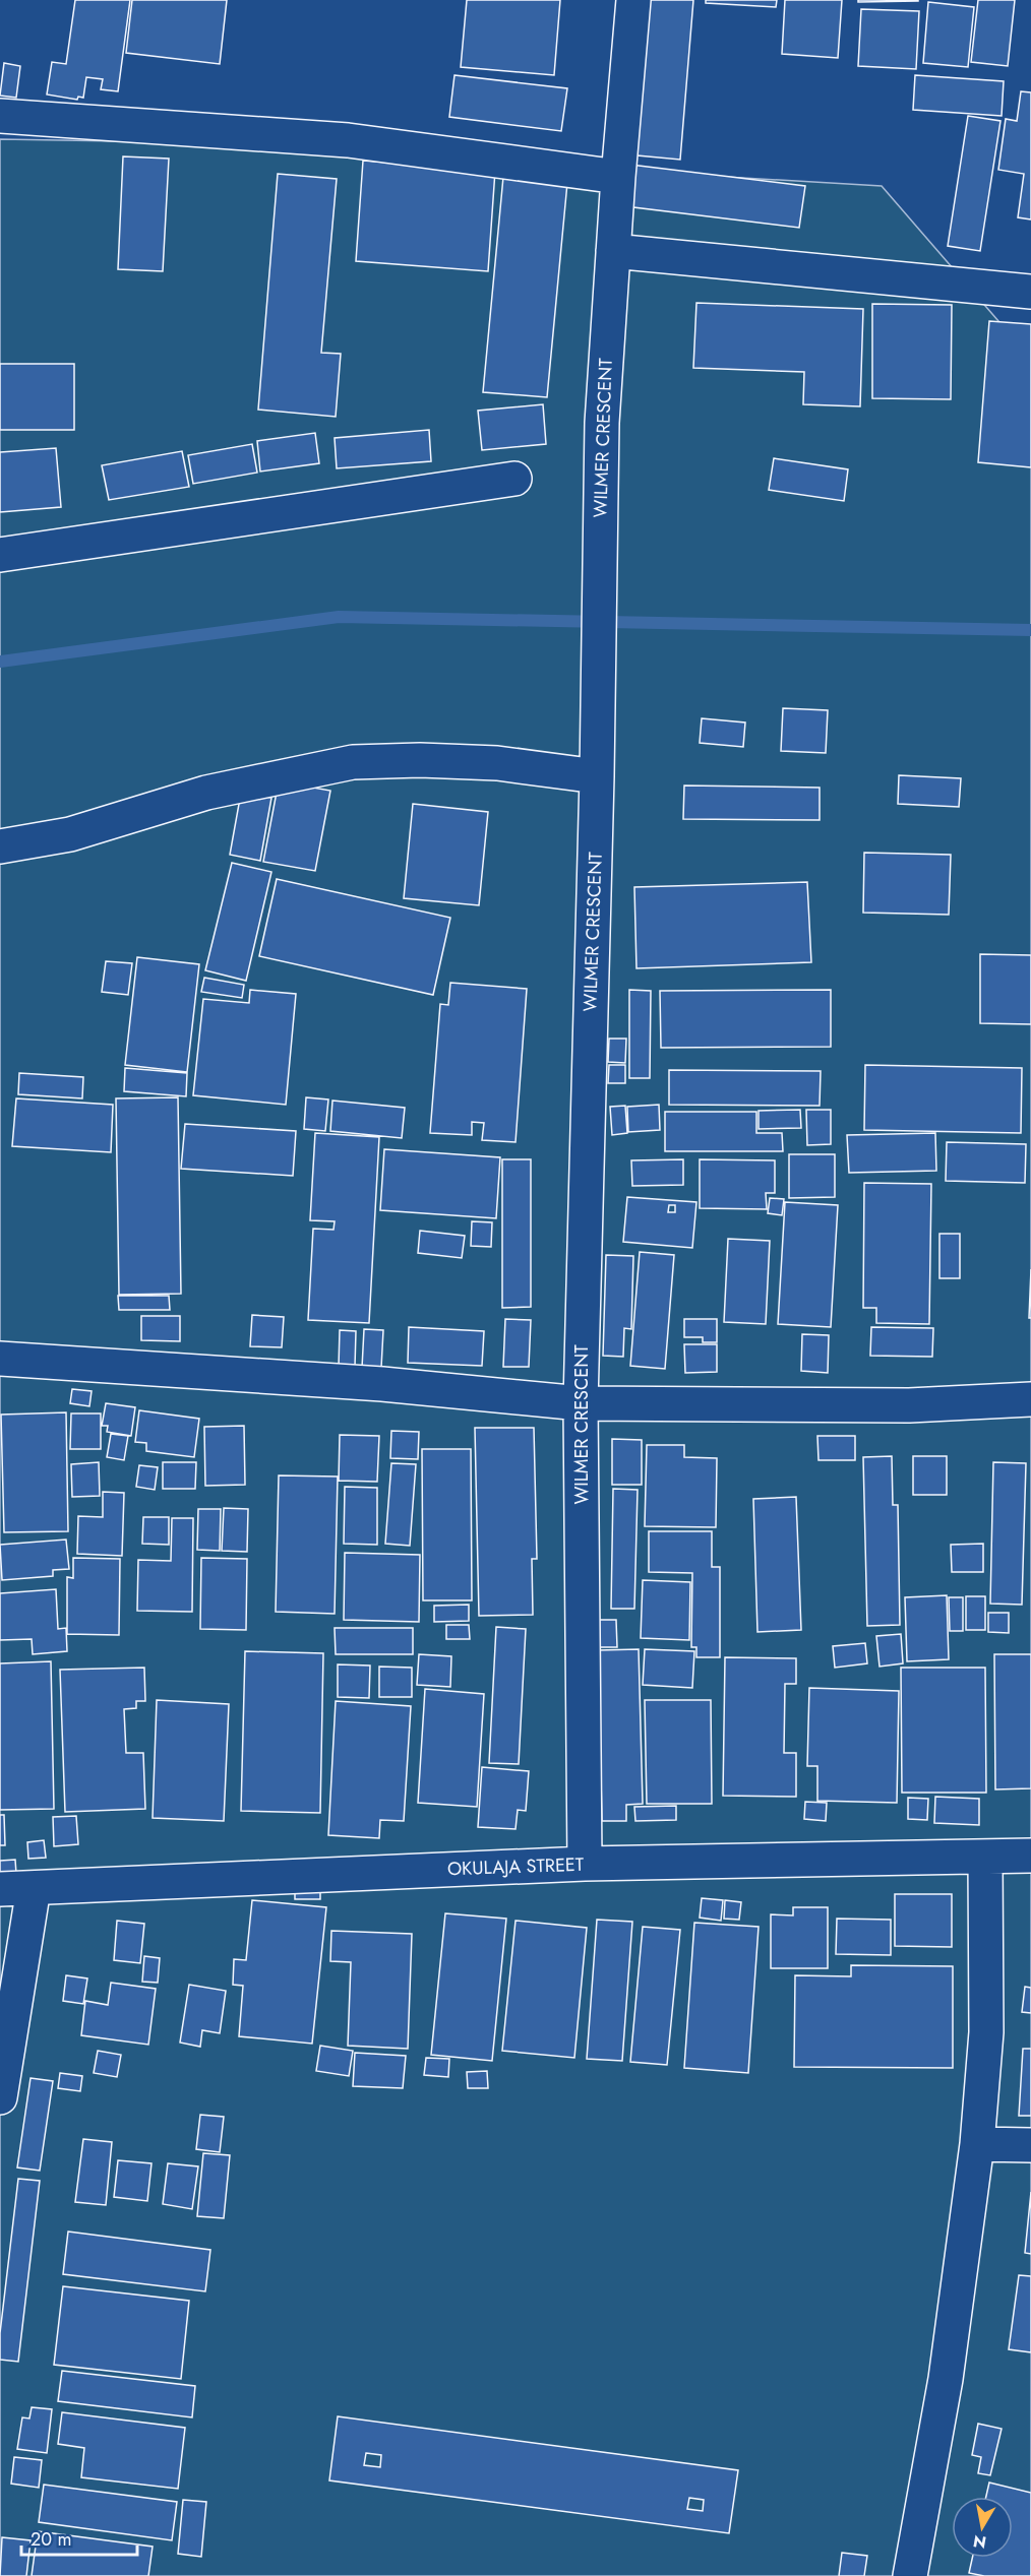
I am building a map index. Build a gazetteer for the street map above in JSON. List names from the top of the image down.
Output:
{
  "streets": {
    "street": ["WILMER CRESCENT", "OKULAJA STREET"]
  },
  "crossings": [
    ["WILMER CRESCENT", "OKULAJA STREET"]
  ],
  "scale_bar": "20 m",
  "north": "bottom"
}
